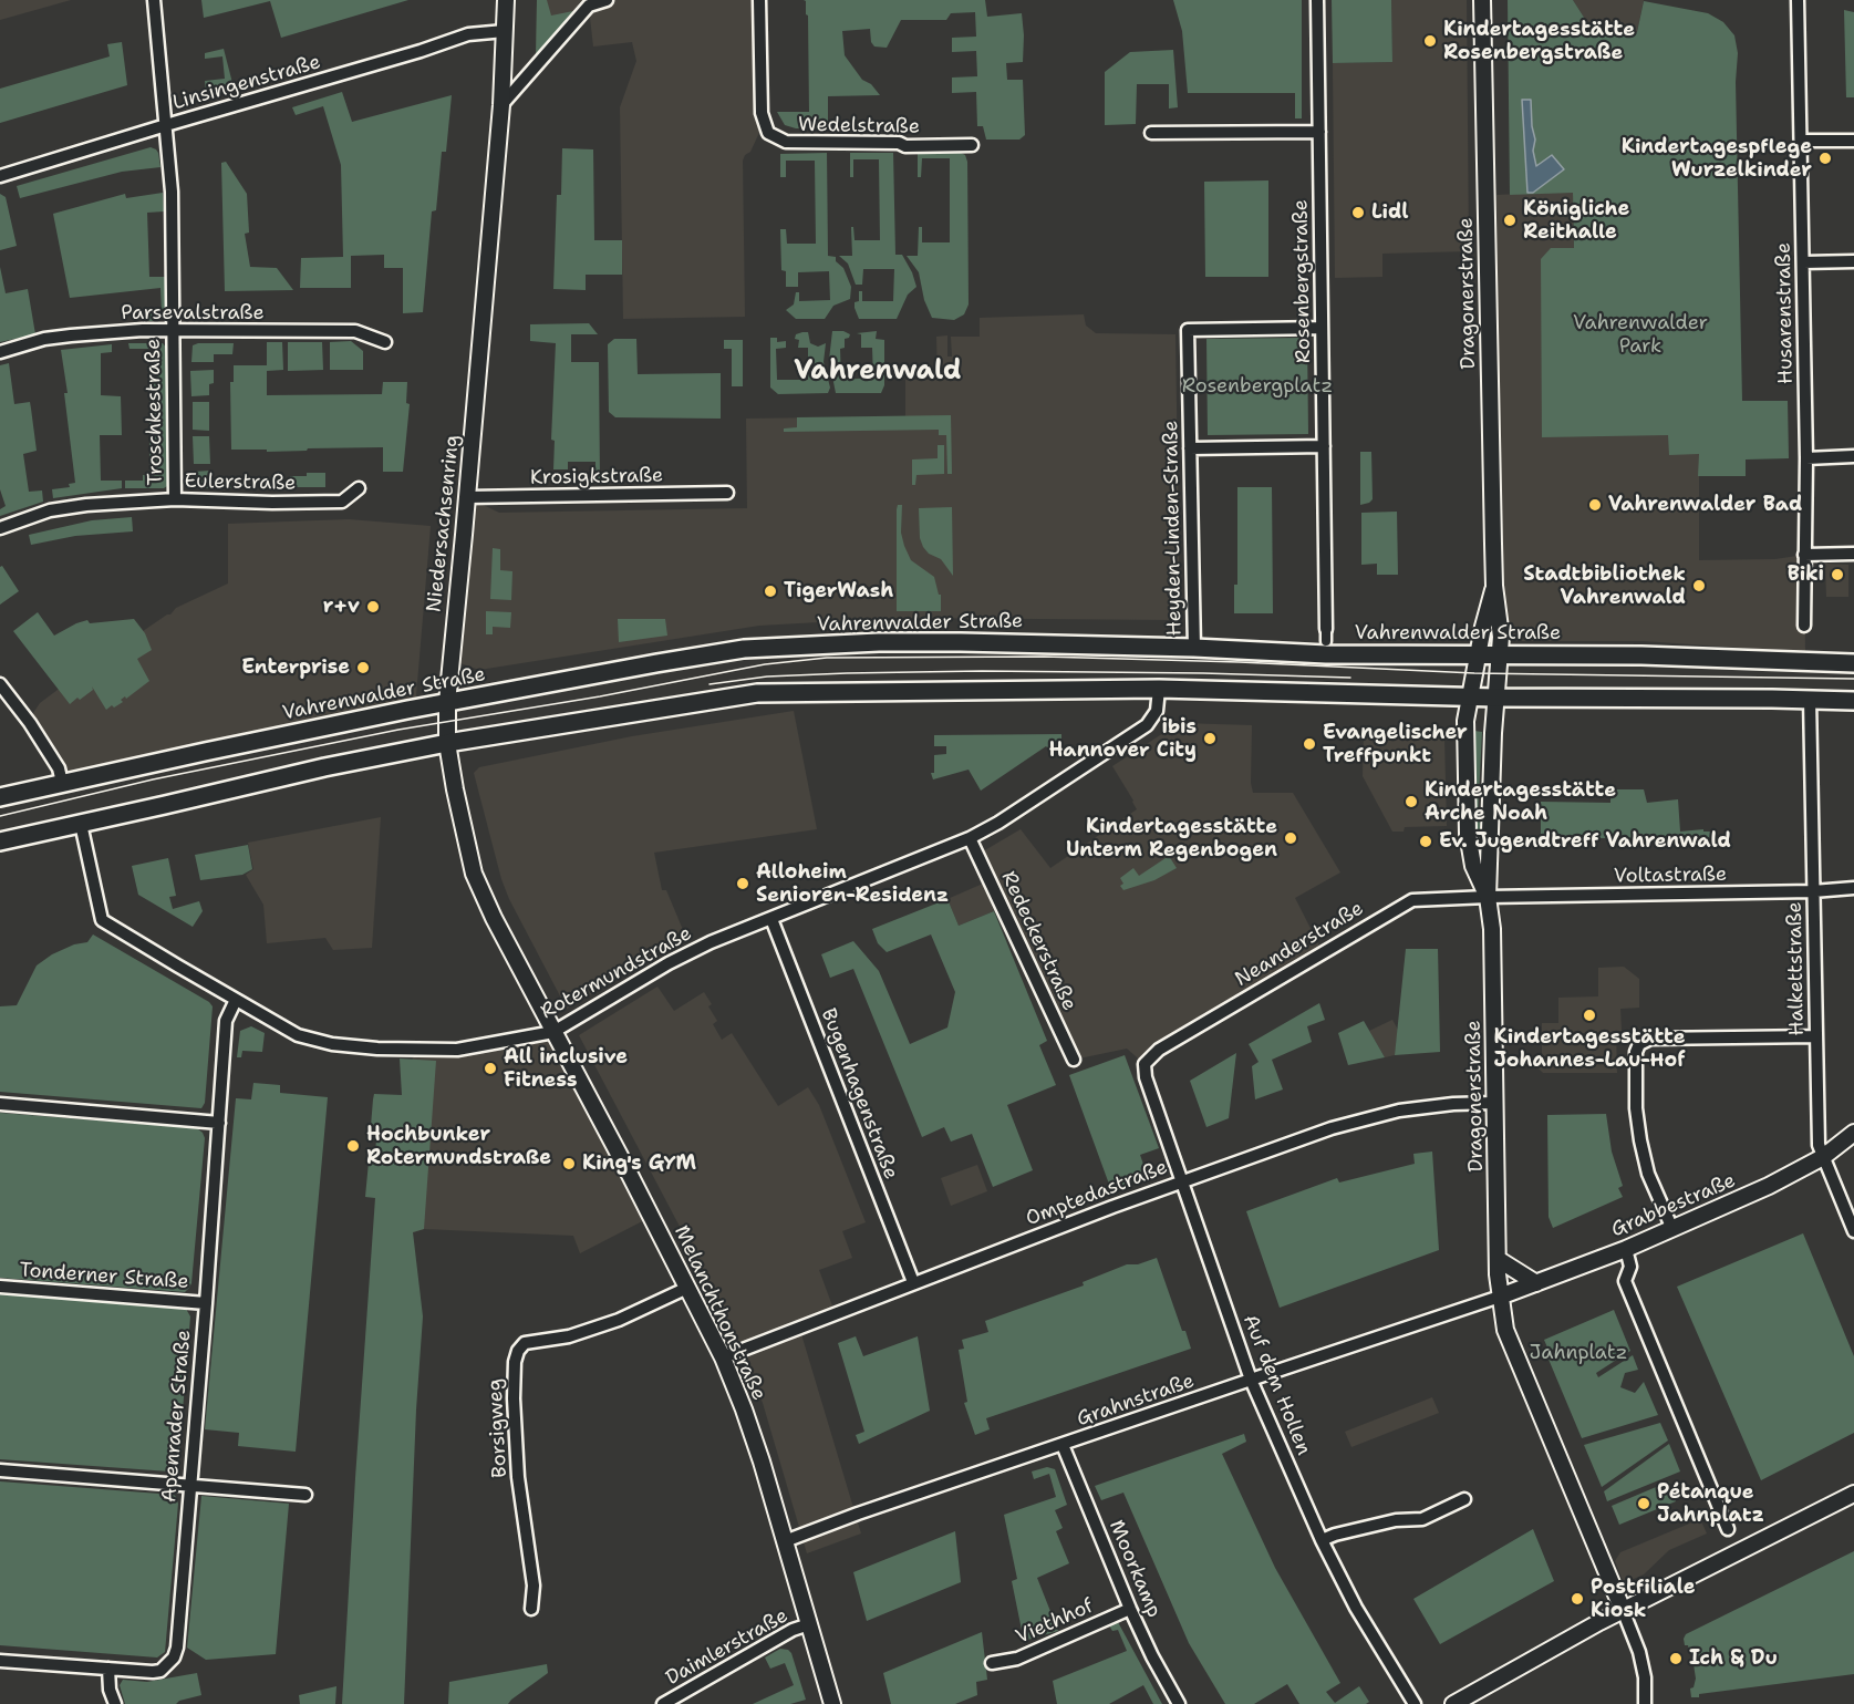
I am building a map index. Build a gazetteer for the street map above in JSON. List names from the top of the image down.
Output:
{
  "streets": {
    "main road": ["Vahrenwalder Straße"],
    "street": [
      "Linsingenstraße",
      "Wedelstraße",
      "Rosenbergstraße",
      "Dragonerstraße",
      "Parsevalstraße",
      "Husarenstraße",
      "Troschkestraße",
      "Krosigkstraße",
      "Eulerstraße",
      "Niedersachsenring",
      "Heyden-Linden-Straße",
      "Voltastraße",
      "Redeckerstraße",
      "Neanderstraße",
      "Halkettstraße",
      "Rotermundstraße",
      "Bugenhagenstraße",
      "Omptedastraße",
      "Grabbestraße",
      "Tonderner Straße",
      "Melanchthonstraße",
      "Auf dem Hollen",
      "Grahnstraße",
      "Apenrader Straße",
      "Borsigweg",
      "Moorkamp",
      "Viethhof",
      "Daimlerstraße"
    ]
  },
  "crossings": [
    ["Linsingenstraße", "Troschkestraße"],
    ["Linsingenstraße", "Niedersachsenring"],
    ["Rosenbergstraße", "Heyden-Linden-Straße"],
    ["Dragonerstraße", "Vahrenwalder Straße"],
    ["Dragonerstraße", "Voltastraße"],
    ["Dragonerstraße", "Neanderstraße"],
    ["Dragonerstraße", "Omptedastraße"],
    ["Dragonerstraße", "Grabbestraße"],
    ["Dragonerstraße", "Grahnstraße"],
    ["Parsevalstraße", "Troschkestraße"],
    ["Troschkestraße", "Eulerstraße"],
    ["Krosigkstraße", "Niedersachsenring"],
    ["Niedersachsenring", "Vahrenwalder Straße"],
    ["Niedersachsenring", "Rotermundstraße"],
    ["Niedersachsenring", "Melanchthonstraße"],
    ["Heyden-Linden-Straße", "Vahrenwalder Straße"],
    ["Voltastraße", "Neanderstraße"],
    ["Voltastraße", "Halkettstraße"],
    ["Redeckerstraße", "Rotermundstraße"],
    ["Neanderstraße", "Auf dem Hollen"],
    ["Halkettstraße", "Grabbestraße"],
    ["Rotermundstraße", "Bugenhagenstraße"],
    ["Rotermundstraße", "Melanchthonstraße"],
    ["Rotermundstraße", "Apenrader Straße"],
    ["Bugenhagenstraße", "Omptedastraße"],
    ["Omptedastraße", "Melanchthonstraße"],
    ["Omptedastraße", "Auf dem Hollen"],
    ["Grabbestraße", "Grahnstraße"],
    ["Tonderner Straße", "Apenrader Straße"],
    ["Melanchthonstraße", "Grahnstraße"],
    ["Melanchthonstraße", "Borsigweg"],
    ["Melanchthonstraße", "Daimlerstraße"],
    ["Auf dem Hollen", "Grahnstraße"],
    ["Grahnstraße", "Moorkamp"],
    ["Moorkamp", "Viethhof"]
  ],
  "districts": ["Vahrenwald"],
  "parks": ["Vahrenwalder Park", "Rosenbergplatz", "Jahnplatz"],
  "places": [
    "Kindertagesstätte Rosenbergstraße",
    "Kindertagespflege Wurzelkinder",
    "Lidl",
    "Königliche Reithalle",
    "Vahrenwalder Bad",
    "Biki",
    "Stadtbibliothek Vahrenwald",
    "TigerWash",
    "r+v",
    "Enterprise",
    "ibis Hannover City",
    "Evangelischer Treffpunkt",
    "Kindertagesstätte Arche Noah",
    "Kindertagesstätte Unterm Regenbogen",
    "Ev. Jugendtreff Vahrenwald",
    "Alloheim Senioren-Residenz",
    "Kindertagesstätte Johannes-Lau-Hof",
    "All inclusive Fitness",
    "Hochbunker Rotermundstraße",
    "King's GYM",
    "Pétanque Jahnplatz",
    "Postfiliale Kiosk",
    "Ich & Du"
  ]
}
